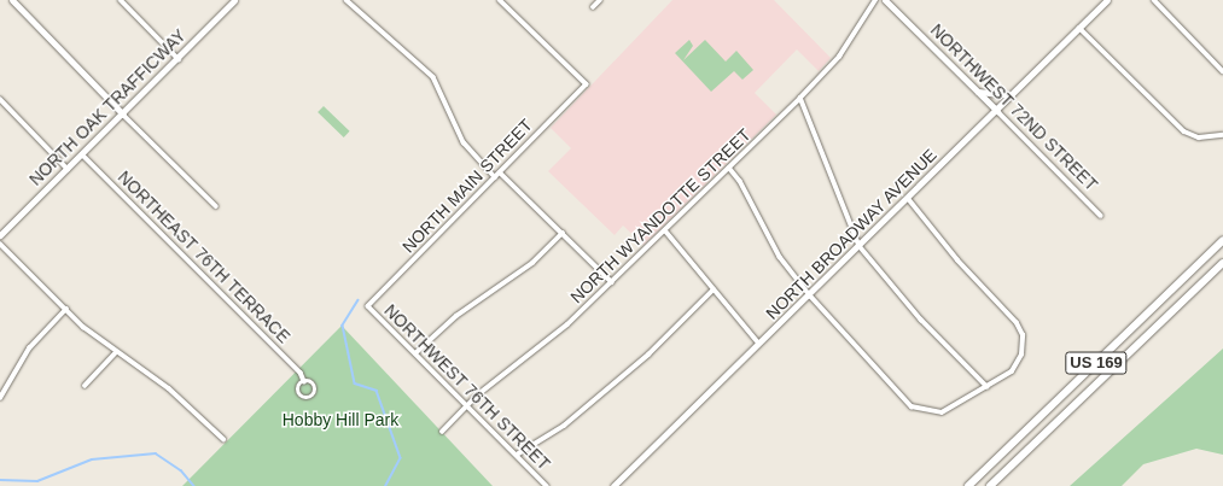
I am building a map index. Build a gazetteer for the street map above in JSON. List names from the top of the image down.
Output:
{
  "streets": {
    "highway": ["US 169"],
    "street": [
      "NORTH OAK TRAFFICWAY",
      "NORTHWEST 72ND STREET",
      "NORTH MAIN STREET",
      "NORTH WYANDOTTE STREET",
      "NORTH BROADWAY AVENUE",
      "NORTHEAST 76TH TERRACE",
      "NORTHWEST 76TH STREET"
    ]
  },
  "crossings": [
    ["NORTH OAK TRAFFICWAY", "NORTHEAST 76TH TERRACE"],
    ["NORTHWEST 72ND STREET", "NORTH BROADWAY AVENUE"],
    ["NORTH MAIN STREET", "NORTHWEST 76TH STREET"],
    ["NORTH WYANDOTTE STREET", "NORTHWEST 76TH STREET"]
  ],
  "parks": ["Hobby Hill Park"]
}
